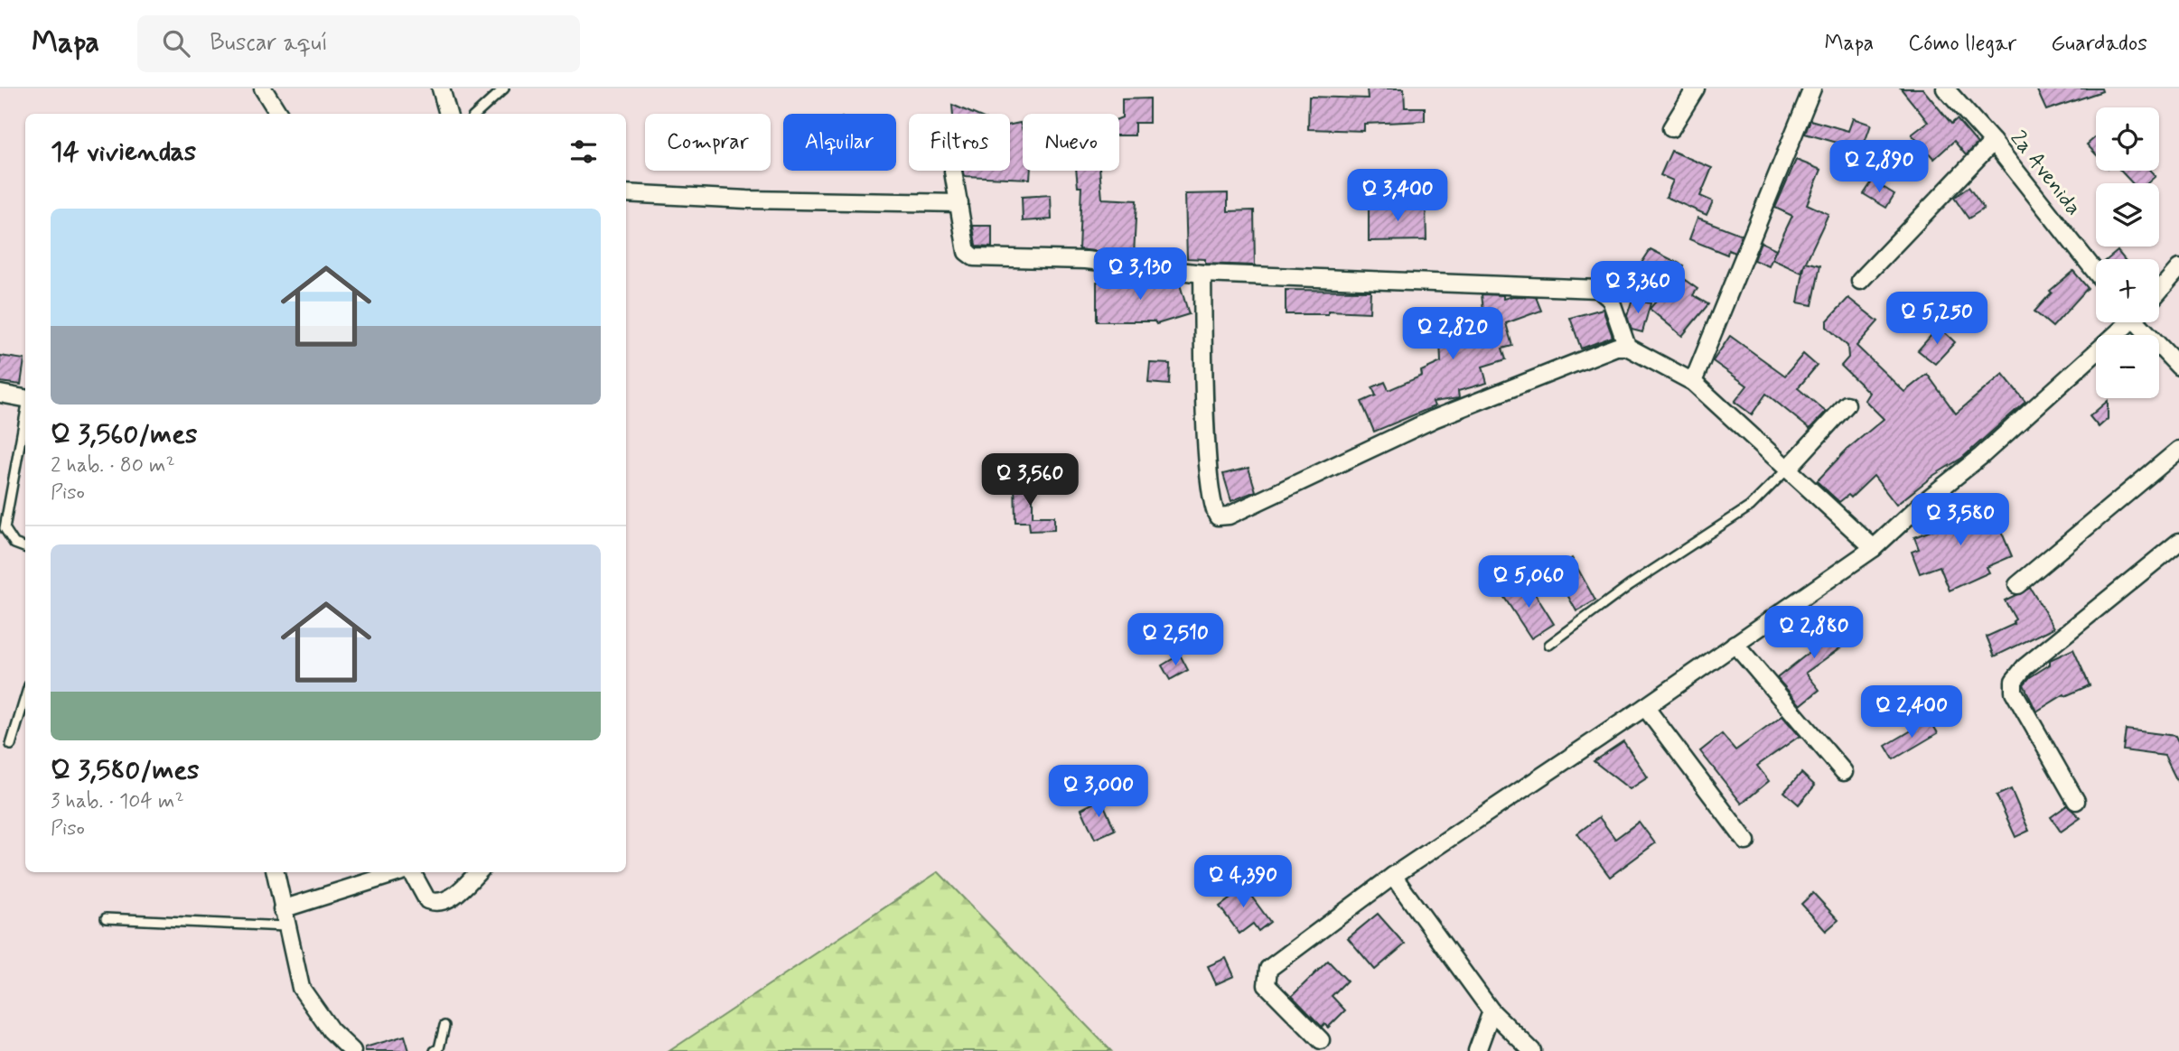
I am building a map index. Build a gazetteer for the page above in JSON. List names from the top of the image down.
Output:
{
  "streets": {
    "street": ["2a Avenida"]
  },
  "page": {
    "header": "Mapa",
    "search": "Buscar aquí",
    "nav": ["Mapa", "Cómo llegar", "Guardados"],
    "map_buttons": ["+", "−"],
    "chip": [
      "Comprar",
      "Alquilar",
      "Filtros",
      "Nuevo"
    ],
    "heading": "14 viviendas",
    "price": [
      "Q 2,890",
      "Q 3,400",
      "Q 3,130",
      "Q 3,360",
      "Q 5,250",
      "Q 2,820",
      "Q 3,560",
      "Q 3,580",
      "Q 5,060",
      "Q 2,880",
      "Q 2,510",
      "Q 2,400",
      "Q 3,000",
      "Q 4,390"
    ],
    "list": [
      {
        "name": "Q 3,560/mes",
        "note": "2 hab. · 80 m² · Piso"
      },
      {
        "name": "Q 3,580/mes",
        "note": "3 hab. · 104 m² · Piso"
      }
    ]
  }
}
